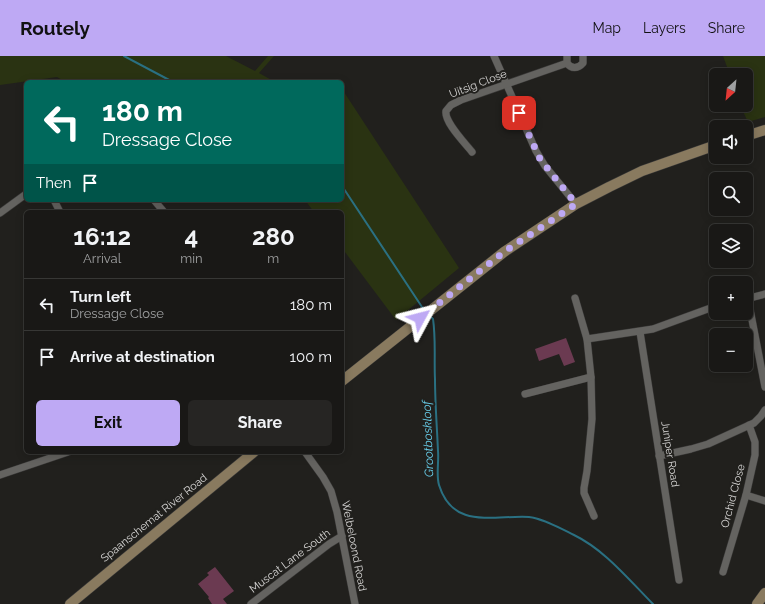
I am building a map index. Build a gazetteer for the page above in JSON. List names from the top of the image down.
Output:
{
  "streets": {
    "main road": ["Spaanschemat River Road"],
    "street": [
      "Uitsig Close",
      "Juniper Road",
      "Orchid Close",
      "Welbeloond Road",
      "Muscat Lane South"
    ]
  },
  "crossings": [
    ["Welbeloond Road", "Muscat Lane South"]
  ],
  "water": ["Grootboskloof"],
  "north": "bottom left",
  "page": {
    "header": "Routely",
    "nav": ["Map", "Layers", "Share"],
    "map_buttons": ["+", "−"],
    "turn": ["180 m", "Dressage Close"],
    "then": "Then",
    "eta": [
      "16:12",
      "Arrival",
      "4",
      "min",
      "280",
      "m"
    ],
    "list": [
      {
        "name": "Turn left",
        "note": "Dressage Close",
        "value": "180 m"
      },
      {
        "name": "Arrive at destination",
        "value": "100 m"
      }
    ],
    "buttons": ["Exit", "Share"]
  }
}
